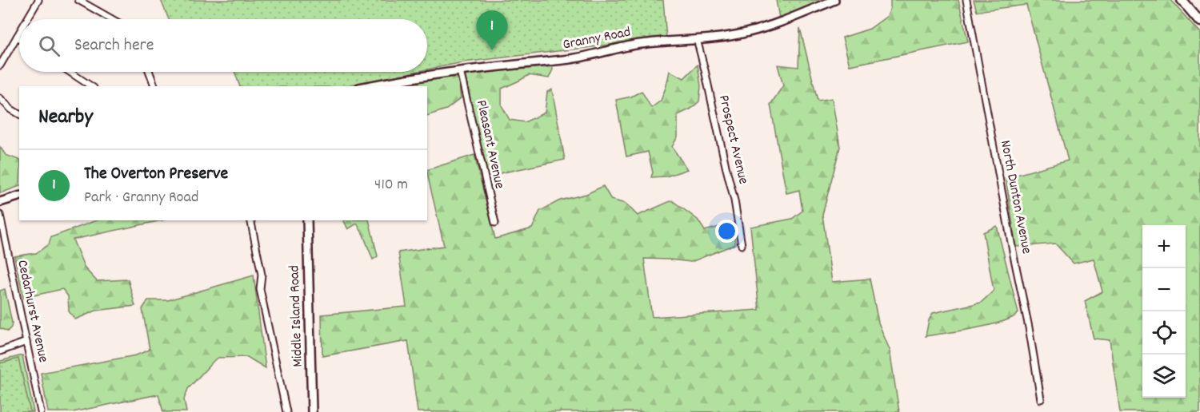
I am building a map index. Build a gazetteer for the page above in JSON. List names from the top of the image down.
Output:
{
  "streets": {
    "street": [
      "Granny Road",
      "Prospect Avenue",
      "Pleasant Avenue",
      "North Dunton Avenue",
      "Cedarhurst Avenue",
      "Middle Island Road"
    ]
  },
  "crossings": [
    ["Granny Road", "Prospect Avenue"],
    ["Granny Road", "Pleasant Avenue"]
  ],
  "page": {
    "pins": "1",
    "search": "Search here",
    "heading": "Nearby",
    "list": [
      {
        "mark": "1",
        "name": "The Overton Preserve",
        "note": "Park · Granny Road",
        "value": "410 m"
      }
    ],
    "map_buttons": ["+", "−"]
  }
}
